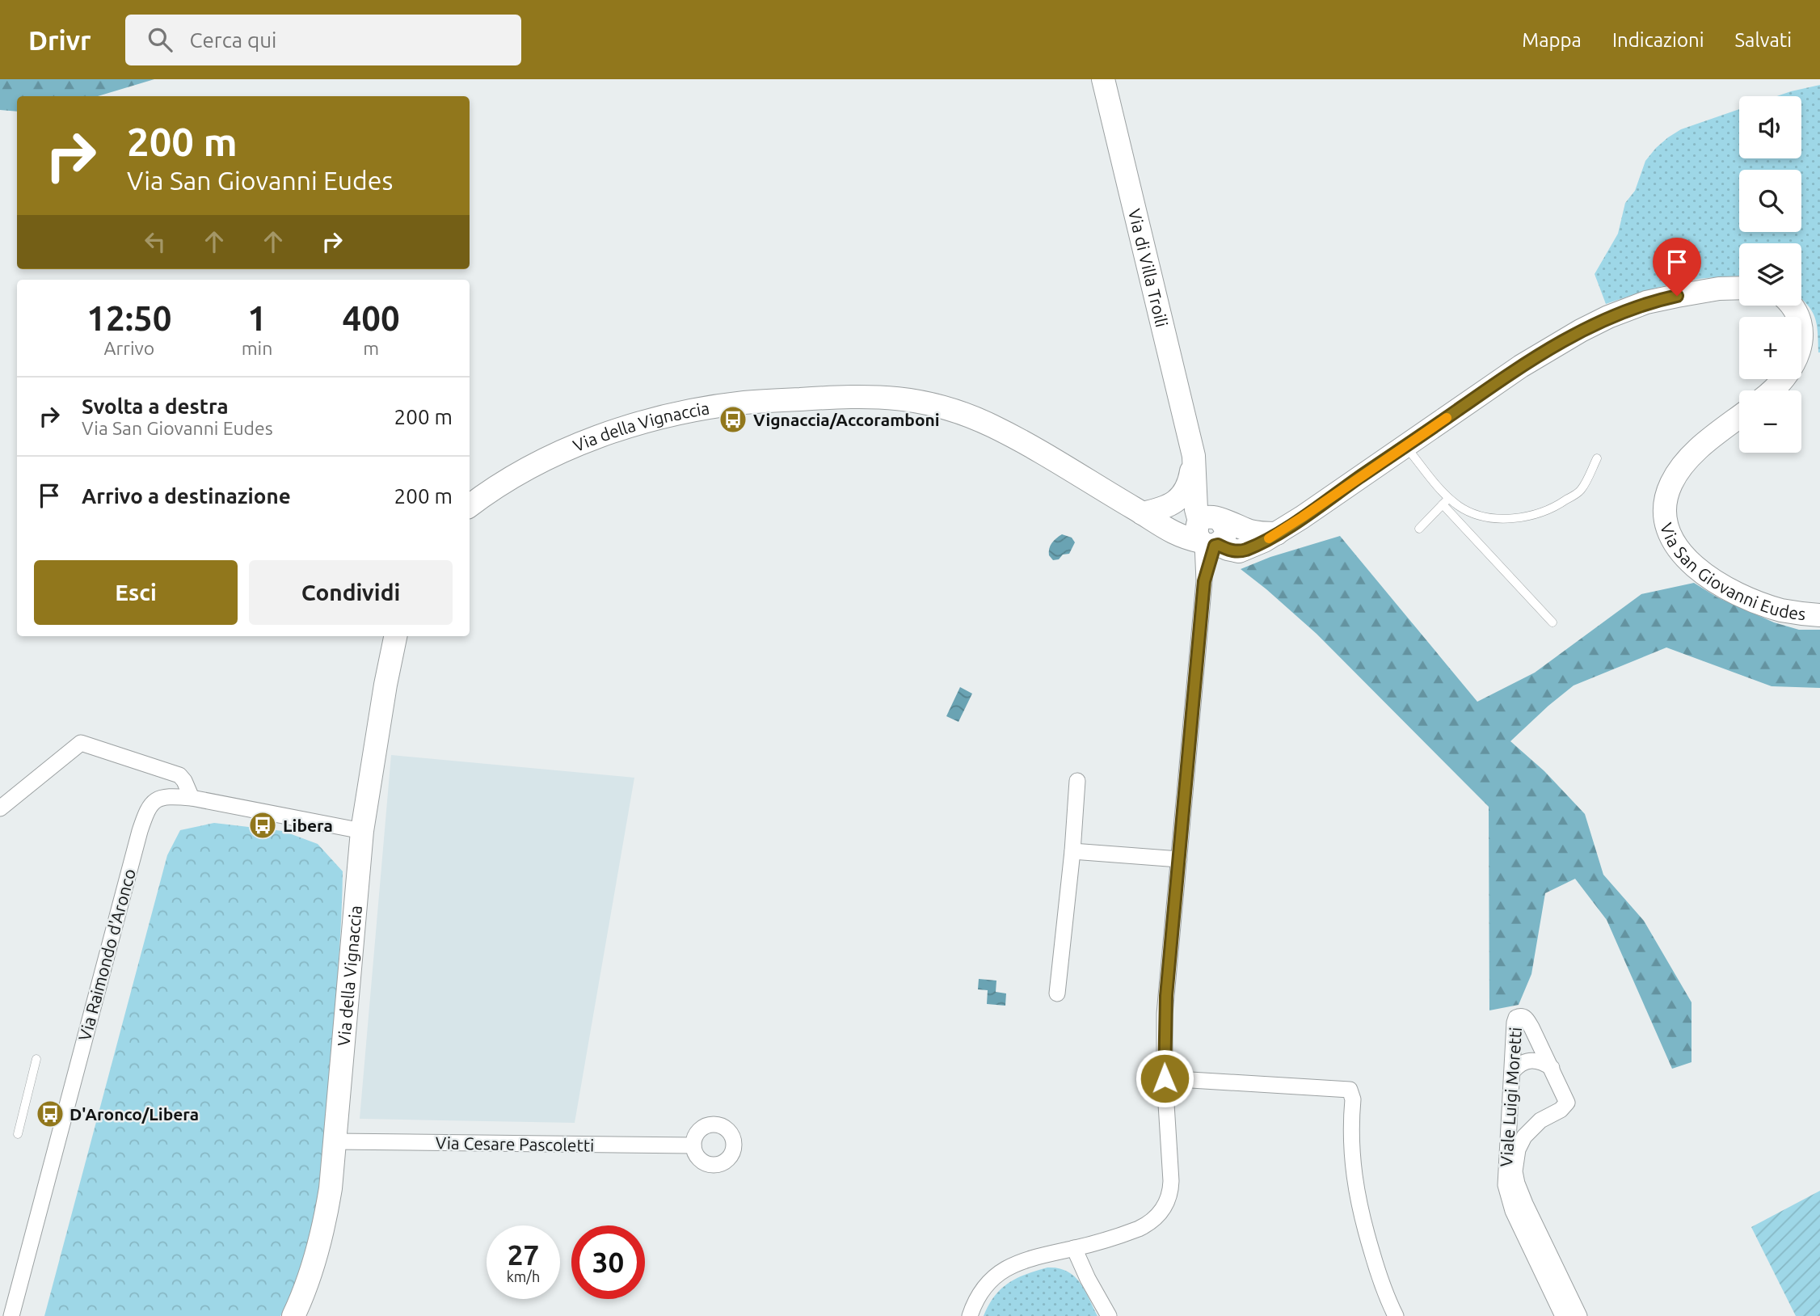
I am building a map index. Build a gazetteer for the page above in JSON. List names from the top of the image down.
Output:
{
  "streets": {
    "street": [
      "Via di Villa Troili",
      "Via della Vignaccia",
      "Via San Giovanni Eudes",
      "Via Raimondo d'Aronco",
      "Viale Luigi Moretti",
      "Via Cesare Pascoletti"
    ]
  },
  "crossings": [
    ["Via di Villa Troili", "Via della Vignaccia"],
    ["Via della Vignaccia", "Via Raimondo d'Aronco"],
    ["Via della Vignaccia", "Via Cesare Pascoletti"]
  ],
  "places": {
    "bus stop": ["Vignaccia/Accoramboni", "Libera", "D'Aronco/Libera"]
  },
  "page": {
    "header": "Drivr",
    "search": "Cerca qui",
    "nav": ["Mappa", "Indicazioni", "Salvati"],
    "map_buttons": ["+", "−"],
    "turn": ["200 m", "Via San Giovanni Eudes"],
    "eta": [
      "12:50",
      "Arrivo",
      "1",
      "min",
      "400",
      "m"
    ],
    "list": [
      {
        "name": "Svolta a destra",
        "note": "Via San Giovanni Eudes",
        "value": "200 m"
      },
      {
        "name": "Arrivo a destinazione",
        "value": "200 m"
      }
    ],
    "buttons": ["Esci", "Condividi"],
    "speed": "27 km/h",
    "limit": "30"
  }
}
